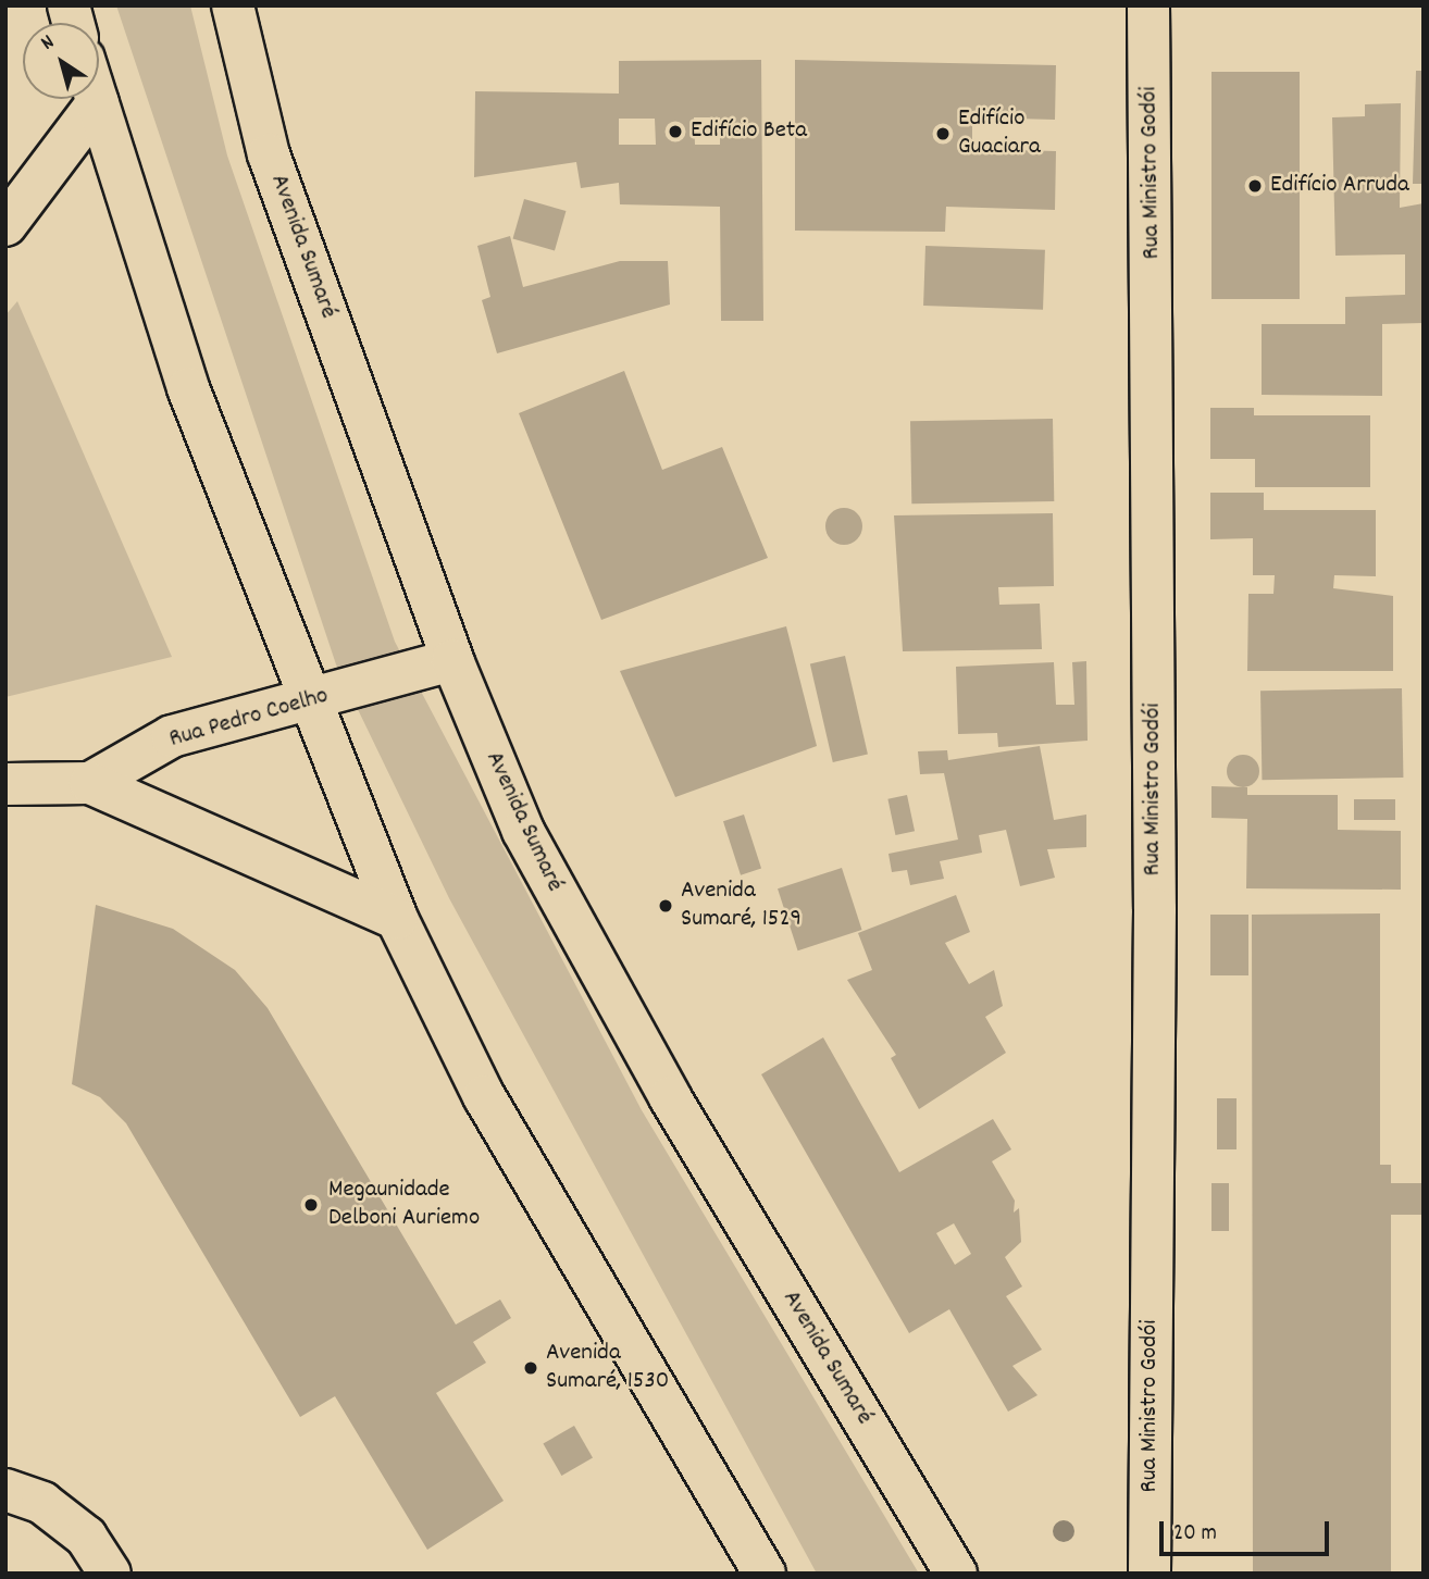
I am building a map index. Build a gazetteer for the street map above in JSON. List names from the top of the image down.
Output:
{
  "streets": {
    "main road": ["Rua Ministro Godói", "Avenida Sumaré", "Rua Pedro Coelho"]
  },
  "crossings": [
    ["Avenida Sumaré", "Rua Pedro Coelho"]
  ],
  "places": [
    "Edifício Beta",
    "Edifício Guaciara",
    "Edifício Arruda",
    "Avenida Sumaré, 1529",
    "Megaunidade Delboni Auriemo",
    "Avenida Sumaré, 1530"
  ],
  "scale_bar": "20 m",
  "north": "top left"
}
